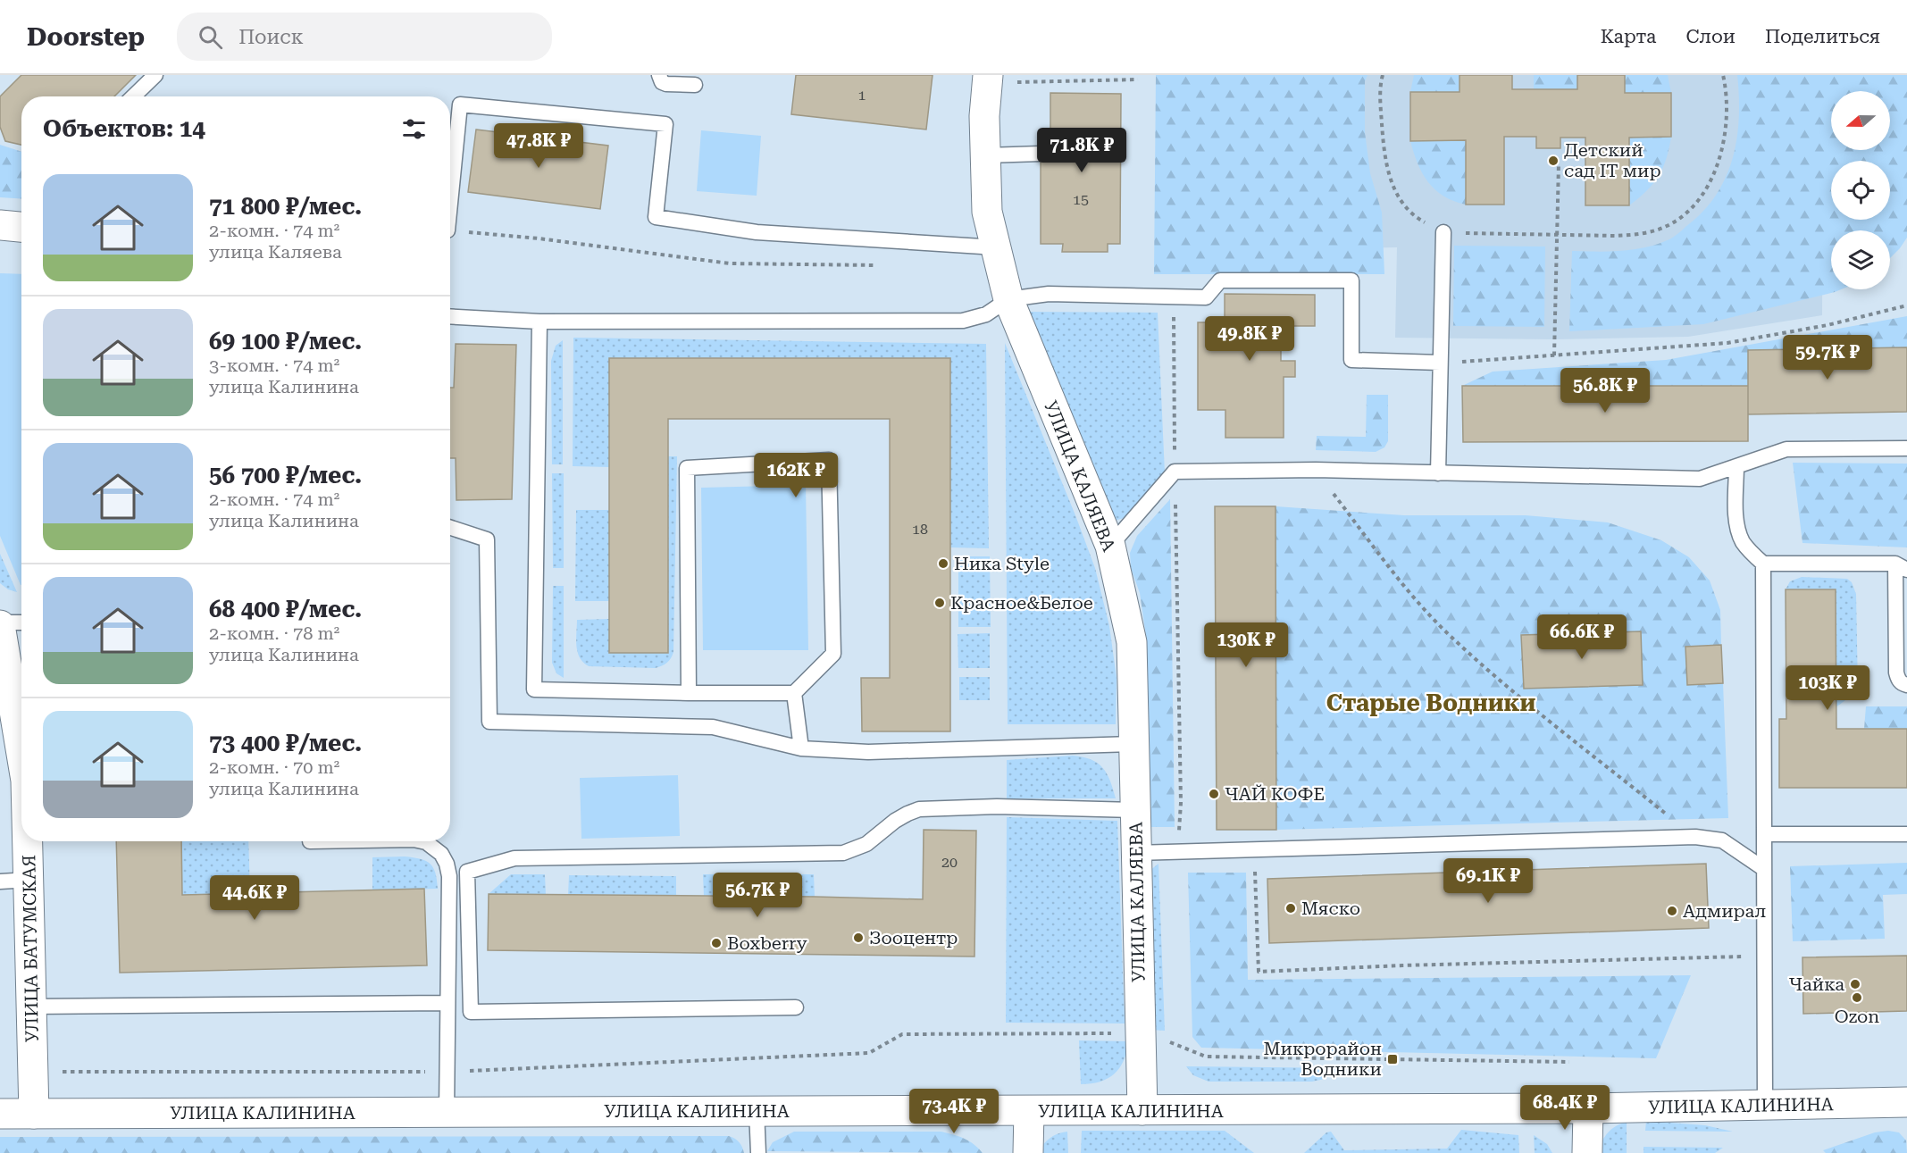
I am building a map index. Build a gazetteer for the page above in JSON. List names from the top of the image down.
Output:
{
  "streets": {
    "main road": ["УЛИЦА КАЛЯЕВА", "УЛИЦА БАТУМСКАЯ", "УЛИЦА КАЛИНИНА"]
  },
  "crossings": [
    ["УЛИЦА КАЛЯЕВА", "УЛИЦА КАЛИНИНА"],
    ["УЛИЦА БАТУМСКАЯ", "УЛИЦА КАЛИНИНА"]
  ],
  "districts": ["Старые Водники"],
  "places": {
    "other": [
      "Детский сад IT мир",
      "Ника Style",
      "Красное&Белое",
      "ЧАЙ КОФЕ",
      "Мяско",
      "Адмирал",
      "Зооцентр",
      "Boxberry",
      "Чайка",
      "Ozon"
    ],
    "transit": ["Микрорайон Водники"]
  },
  "house_numbers": [
    "1",
    "15",
    "18",
    "20"
  ],
  "north": "left",
  "page": {
    "header": "Doorstep",
    "search": "Поиск",
    "nav": ["Карта", "Слои", "Поделиться"],
    "heading": "Объектов: 14",
    "price": [
      "47.8K ₽",
      "71.8K ₽",
      "49.8K ₽",
      "59.7K ₽",
      "56.8K ₽",
      "162K ₽",
      "66.6K ₽",
      "130K ₽",
      "103K ₽",
      "69.1K ₽",
      "56.7K ₽",
      "44.6K ₽",
      "68.4K ₽",
      "73.4K ₽"
    ],
    "list": [
      {
        "name": "71 800 ₽/мес.",
        "note": "2-комн. · 74 m² · улица Каляева"
      },
      {
        "name": "69 100 ₽/мес.",
        "note": "3-комн. · 74 m² · улица Калинина"
      },
      {
        "name": "56 700 ₽/мес.",
        "note": "2-комн. · 74 m² · улица Калинина"
      },
      {
        "name": "68 400 ₽/мес.",
        "note": "2-комн. · 78 m² · улица Калинина"
      },
      {
        "name": "73 400 ₽/мес.",
        "note": "2-комн. · 70 m² · улица Калинина"
      }
    ]
  }
}
